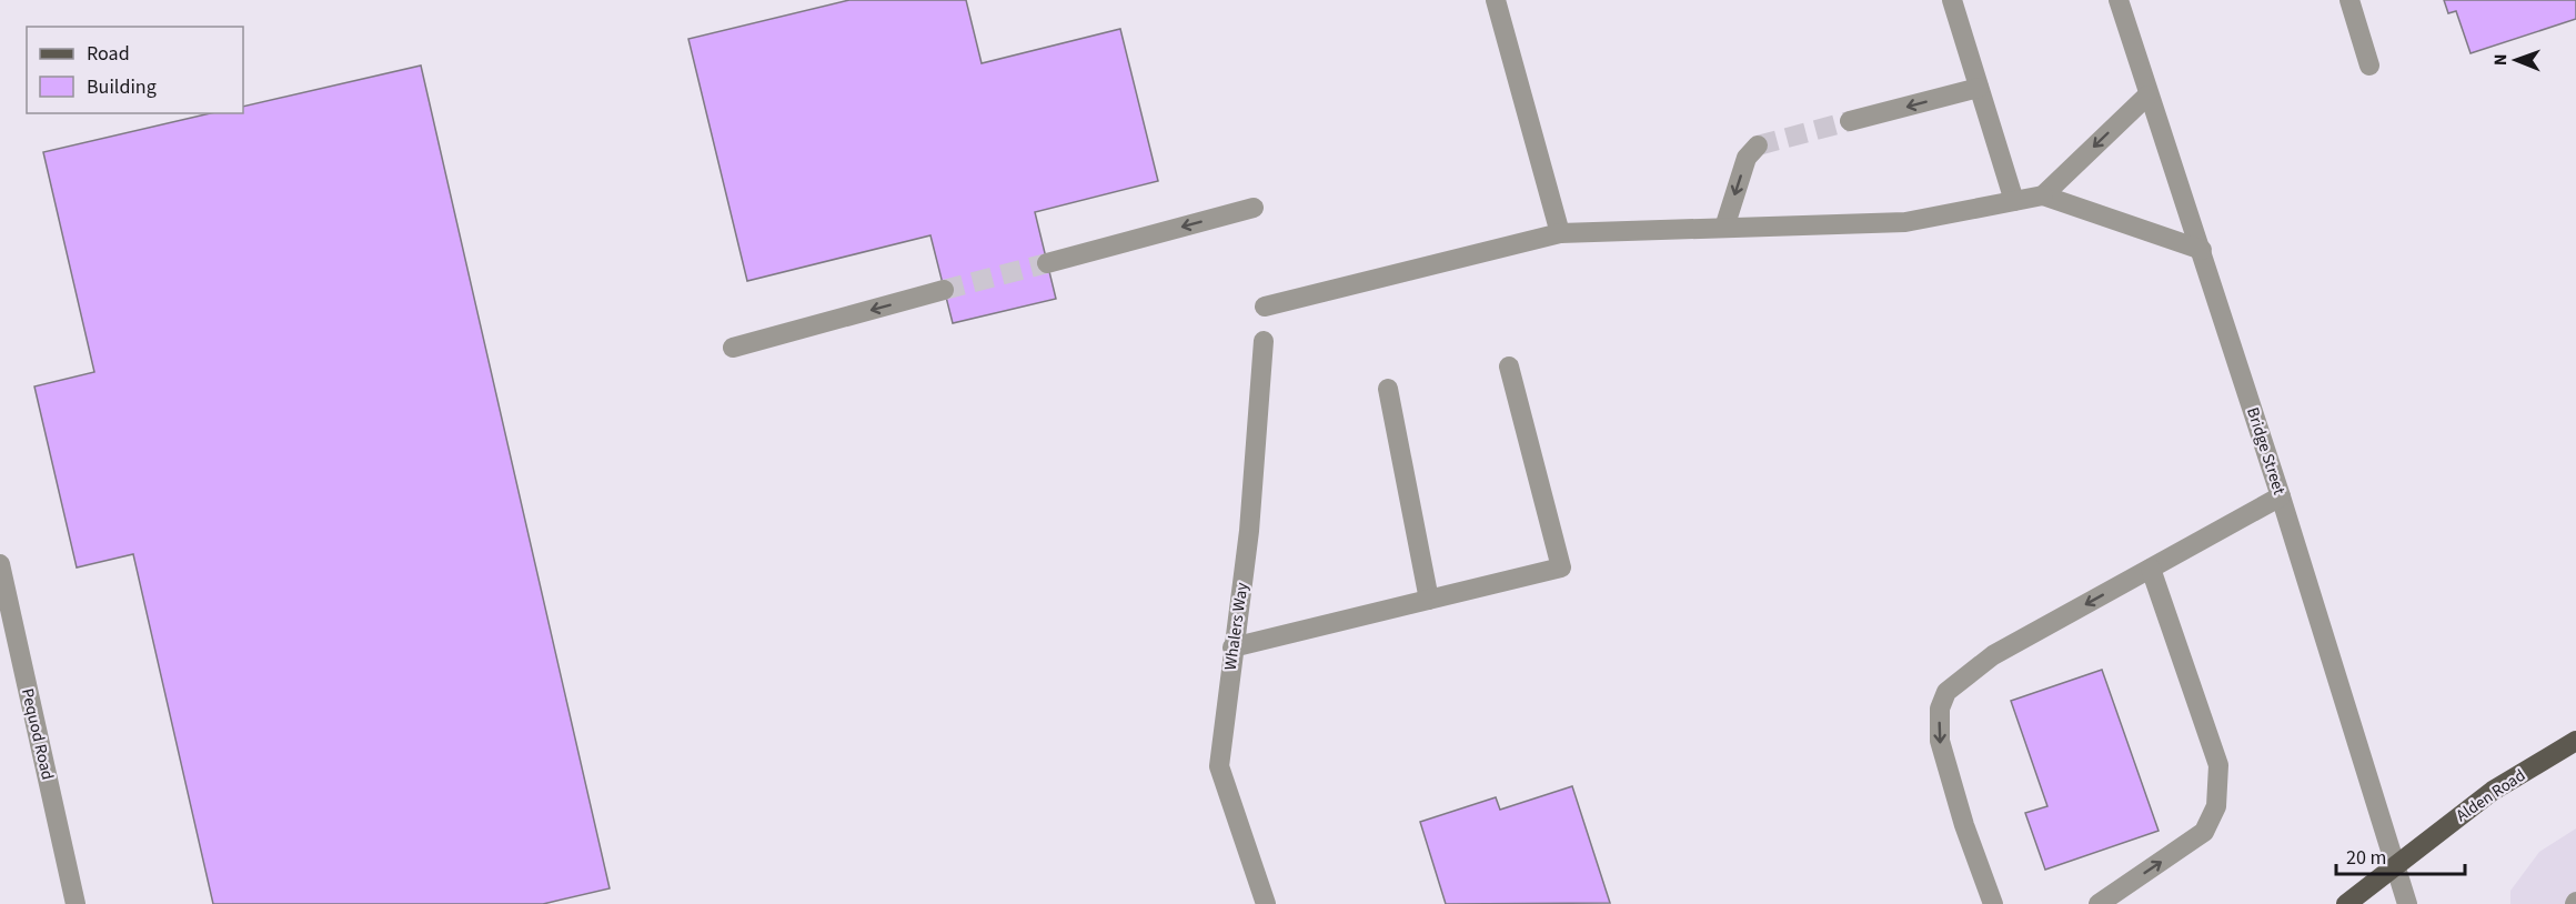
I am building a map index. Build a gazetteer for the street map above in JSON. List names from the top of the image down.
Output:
{
  "streets": {
    "main road": ["Alden Road"],
    "street": ["Bridge Street", "Whalers Way", "Pequod Road"]
  },
  "crossings": [
    ["Bridge Street", "Alden Road"]
  ],
  "legend": ["Road", "Building"],
  "scale_bar": "20 m",
  "north": "left"
}
